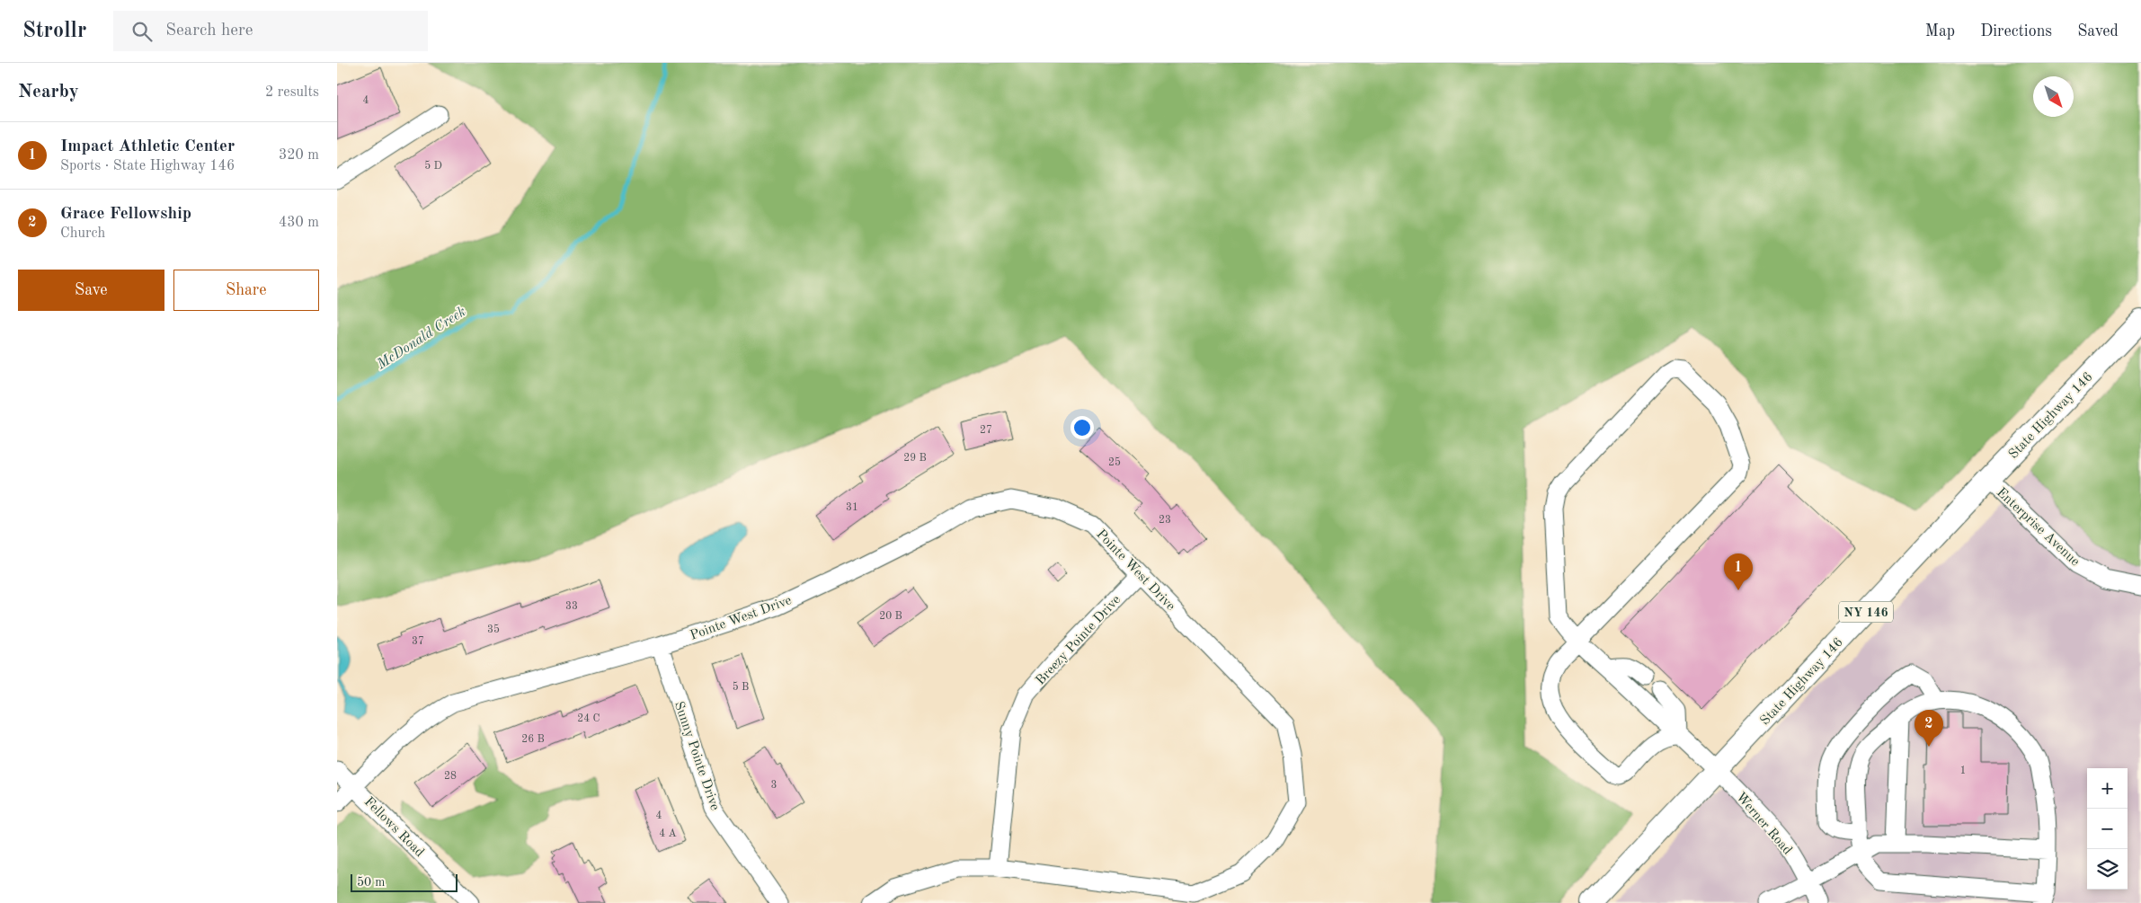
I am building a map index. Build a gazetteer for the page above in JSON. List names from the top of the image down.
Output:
{
  "streets": {
    "main road": ["State Highway 146", "NY 146"],
    "street": [
      "Enterprise Avenue",
      "Pointe West Drive",
      "Breezy Pointe Drive",
      "Sunny Pointe Drive",
      "Werner Road",
      "Fellows Road"
    ]
  },
  "crossings": [
    ["State Highway 146", "Enterprise Avenue"],
    ["State Highway 146", "Werner Road"],
    ["Pointe West Drive", "Breezy Pointe Drive"],
    ["Pointe West Drive", "Sunny Pointe Drive"],
    ["Pointe West Drive", "Fellows Road"]
  ],
  "water": ["McDonald Creek"],
  "house_numbers": [
    "4",
    "5 D",
    "27",
    "29 B",
    "25",
    "31",
    "23",
    "33",
    "20 B",
    "35",
    "37",
    "5 B",
    "24 C",
    "26 B",
    "1",
    "28",
    "3",
    "4",
    "4 A"
  ],
  "scale_bar": "50 m",
  "north": "bottom right",
  "page": {
    "header": "Strollr",
    "search": "Search here",
    "nav": ["Map", "Directions", "Saved"],
    "heading": ["Nearby", "2 results"],
    "list": [
      {
        "mark": "1",
        "name": "Impact Athletic Center",
        "note": "Sports · State Highway 146",
        "value": "320 m"
      },
      {
        "mark": "2",
        "name": "Grace Fellowship",
        "note": "Church",
        "value": "430 m"
      }
    ],
    "buttons": ["Save", "Share"],
    "pins": ["1", "2"],
    "map_buttons": ["+", "−"],
    "scale": "50 m"
  }
}
